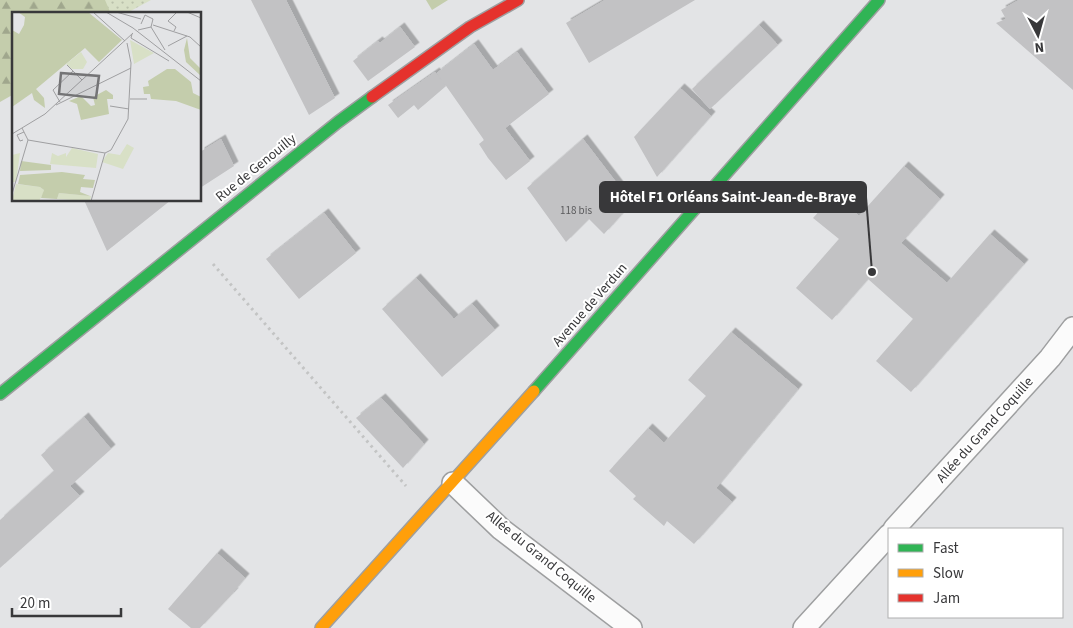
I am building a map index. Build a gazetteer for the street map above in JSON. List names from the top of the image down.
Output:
{
  "streets": {
    "main road": ["Rue de Genouilly", "Avenue de Verdun"],
    "lane": ["Allée du Grand Coquille"]
  },
  "crossings": [
    ["Avenue de Verdun", "Allée du Grand Coquille"]
  ],
  "places": ["Hôtel F1 Orléans Saint-Jean-de-Braye"],
  "house_numbers": ["118 bis"],
  "legend": ["Fast", "Slow", "Jam"],
  "scale_bar": "20 m",
  "north": "bottom"
}
